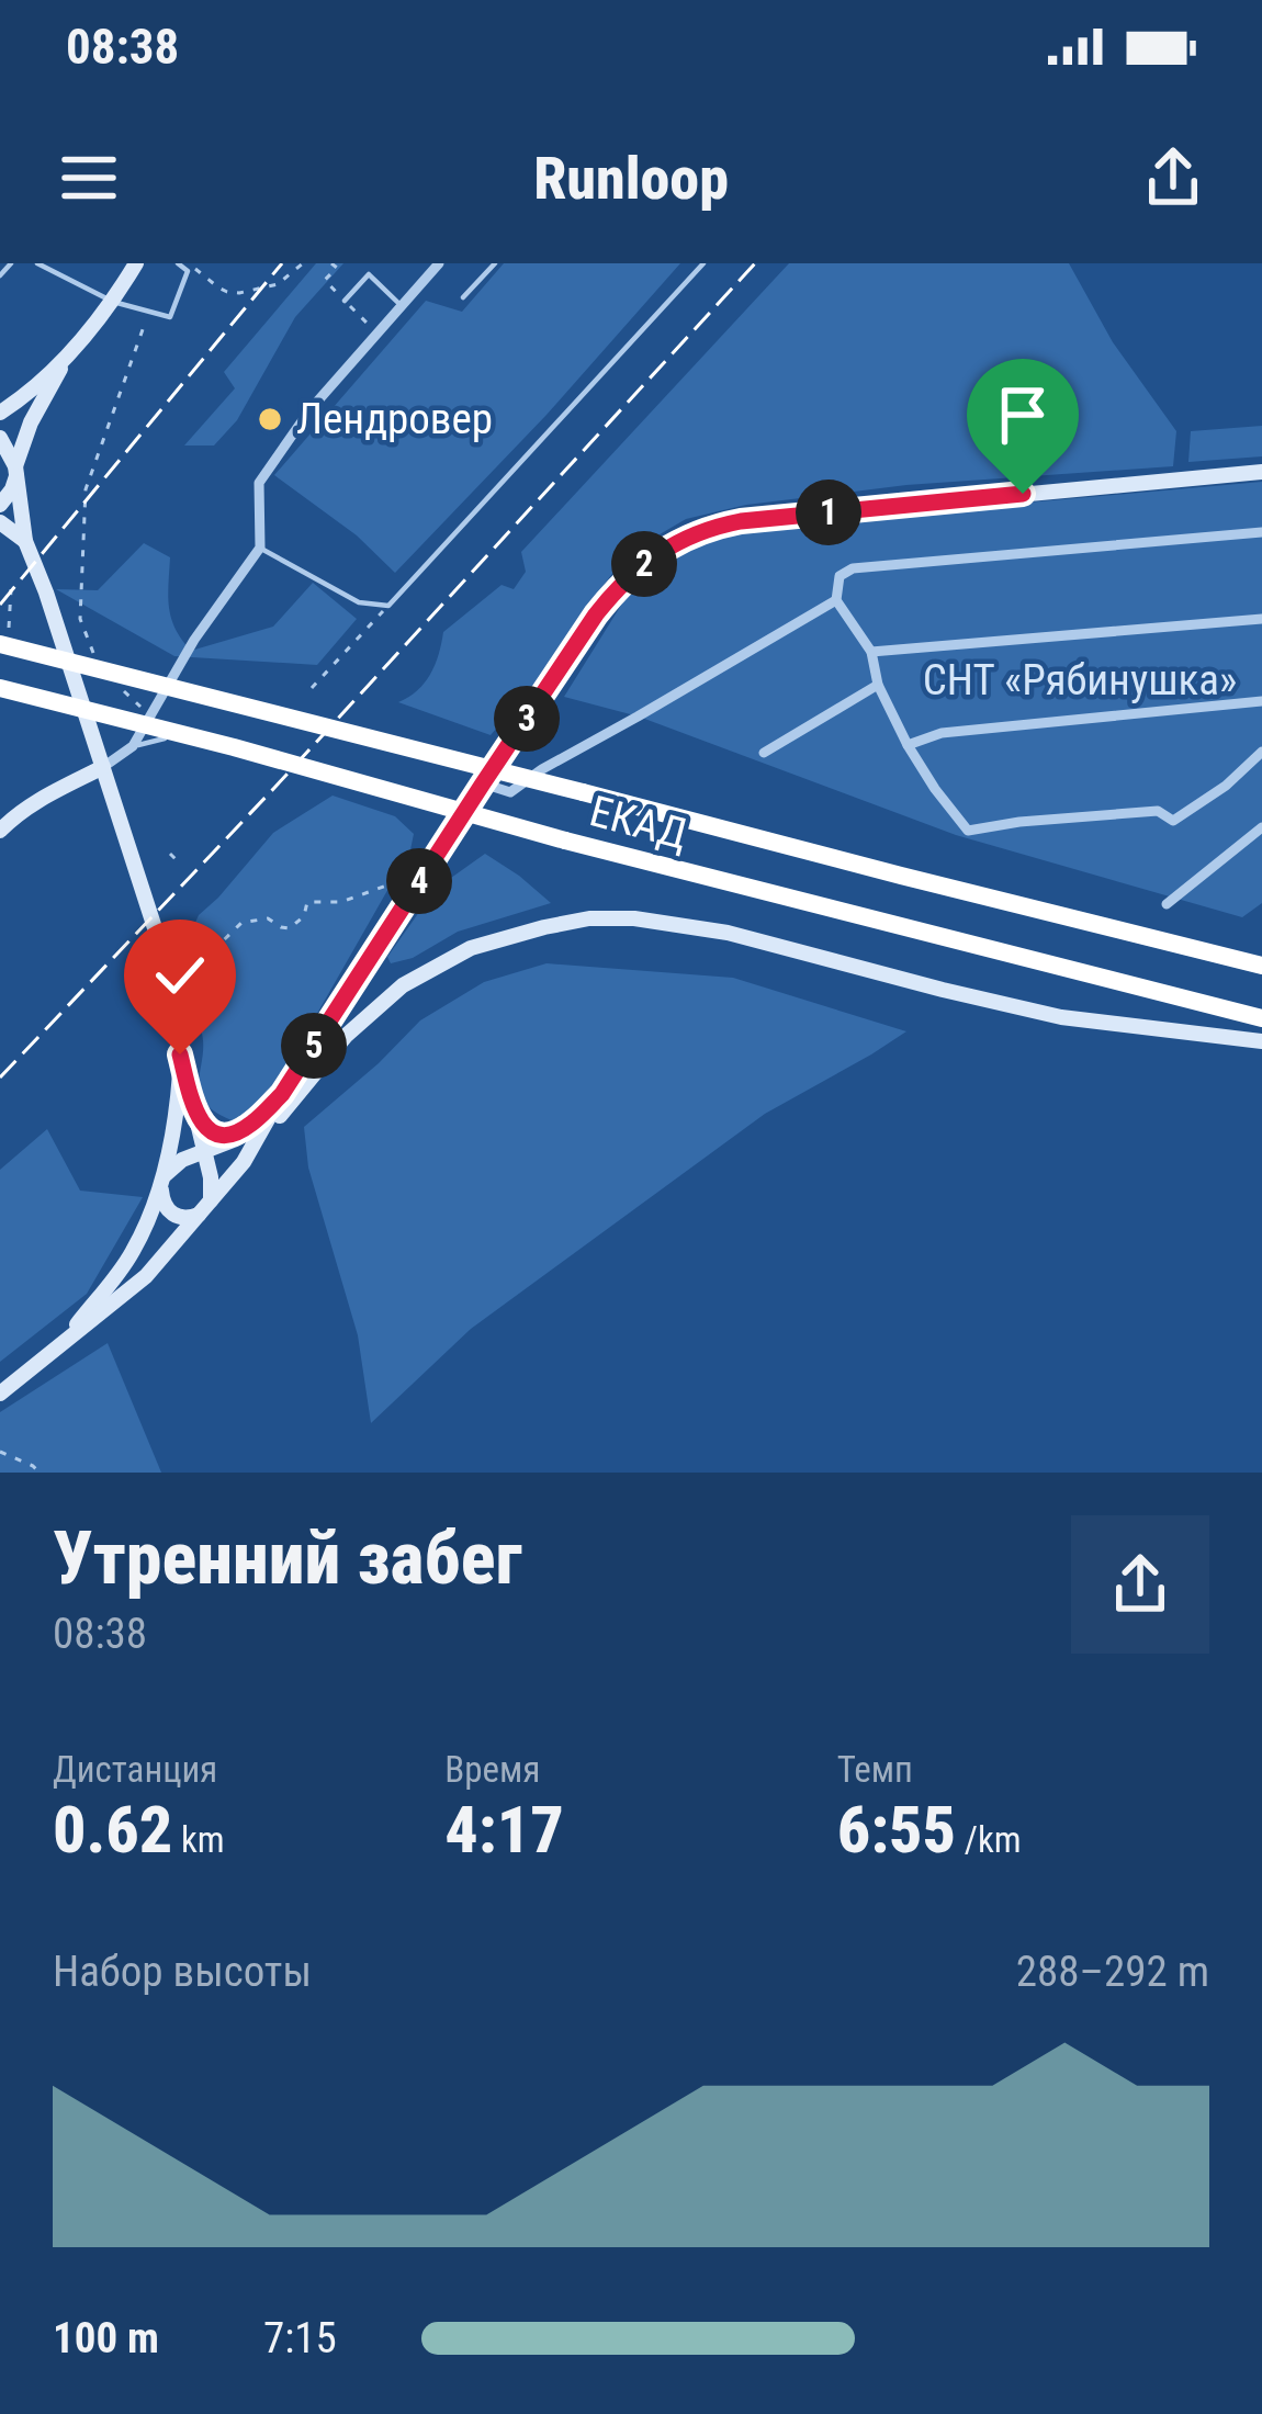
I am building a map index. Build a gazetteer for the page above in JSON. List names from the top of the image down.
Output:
{
  "streets": {
    "highway": ["ЕКАД"]
  },
  "parks": ["СНТ «Рябинушка»"],
  "places": ["Лендровер"],
  "page": {
    "status": "08:38",
    "header": "Runloop",
    "pins": [
      "1",
      "2",
      "3",
      "4",
      "5"
    ],
    "heading": ["Утренний забег", "08:38"],
    "stats": [
      ["Дистанция", "0.62 km"],
      ["Время", "4:17"],
      ["Темп", "6:55 /km"]
    ],
    "chart": ["Набор высоты", "288–292 m"],
    "list": [
      {
        "name": "100 m",
        "note": "7:15"
      }
    ]
  }
}
